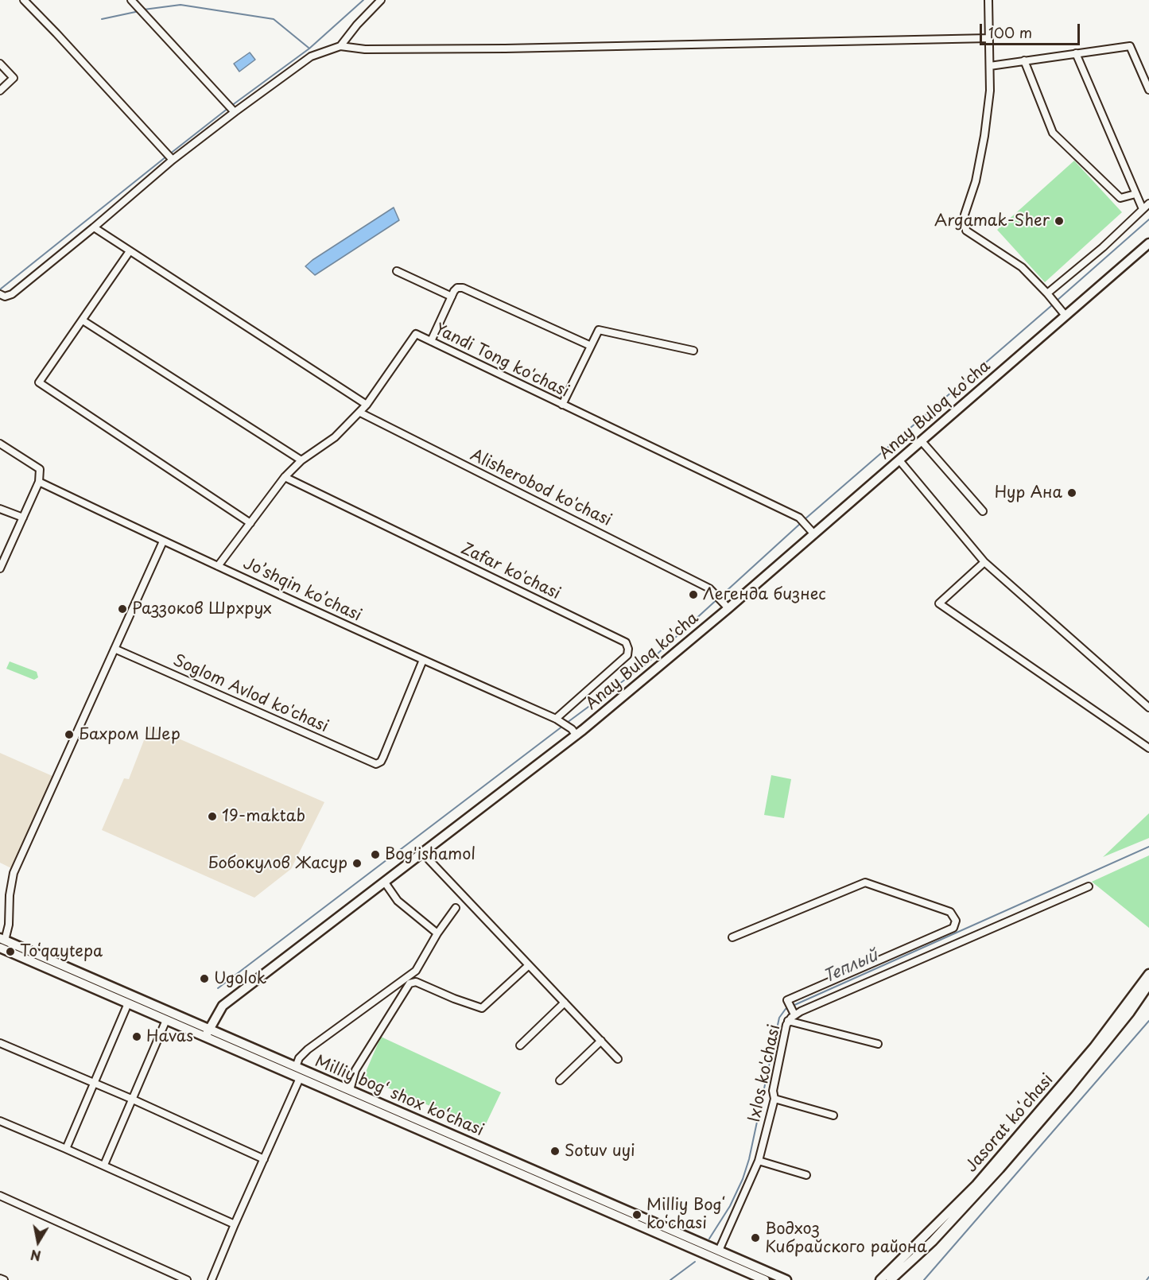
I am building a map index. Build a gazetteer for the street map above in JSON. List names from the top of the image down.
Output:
{
  "streets": {
    "main road": ["Anay Buloq ko'cha", "Milliy bog‘ shox ko‘chasi", "Jasorat koʻchasi"],
    "street": [
      "Yandi Tong ko'chasi",
      "Alisherobod ko'chasi",
      "Zafar ko'chasi",
      "Joʼshqin koʼchasi",
      "Soglom Avlod ko'chasi",
      "Ixlos ko'chasi"
    ]
  },
  "crossings": [
    ["Yandi Tong ko'chasi", "Anay Buloq ko'cha"],
    ["Yandi Tong ko'chasi", "Alisherobod ko'chasi"],
    ["Yandi Tong ko'chasi", "Zafar ko'chasi"],
    ["Yandi Tong ko'chasi", "Joʼshqin koʼchasi"],
    ["Anay Buloq ko'cha", "Alisherobod ko'chasi"],
    ["Anay Buloq ko'cha", "Joʼshqin koʼchasi"],
    ["Anay Buloq ko'cha", "Milliy bog‘ shox ko‘chasi"],
    ["Zafar ko'chasi", "Joʼshqin koʼchasi"],
    ["Joʼshqin koʼchasi", "Soglom Avlod ko'chasi"],
    ["Ixlos ko'chasi", "Milliy bog‘ shox ko‘chasi"]
  ],
  "water": ["Теплый"],
  "places": [
    "Argamak-Sher",
    "Нур Ана",
    "Легенда бизнес",
    "Раззоков Шрхрух",
    "Бахром Шер",
    "19-maktab",
    "Bog'ishamol",
    "Бобокулов Жасур",
    "Toʻqaytepa",
    "Ugolok",
    "Havas",
    "Sotuv uyi",
    "Milliy Bogʻ koʻchasi",
    "Водхоз Кибрайского района"
  ],
  "scale_bar": "100 m",
  "north": "bottom"
}
